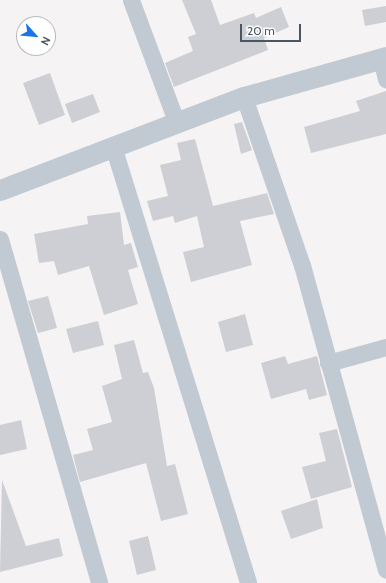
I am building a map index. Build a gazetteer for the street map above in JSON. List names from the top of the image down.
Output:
{
  "scale_bar": "20 m",
  "north": "bottom right"
}
